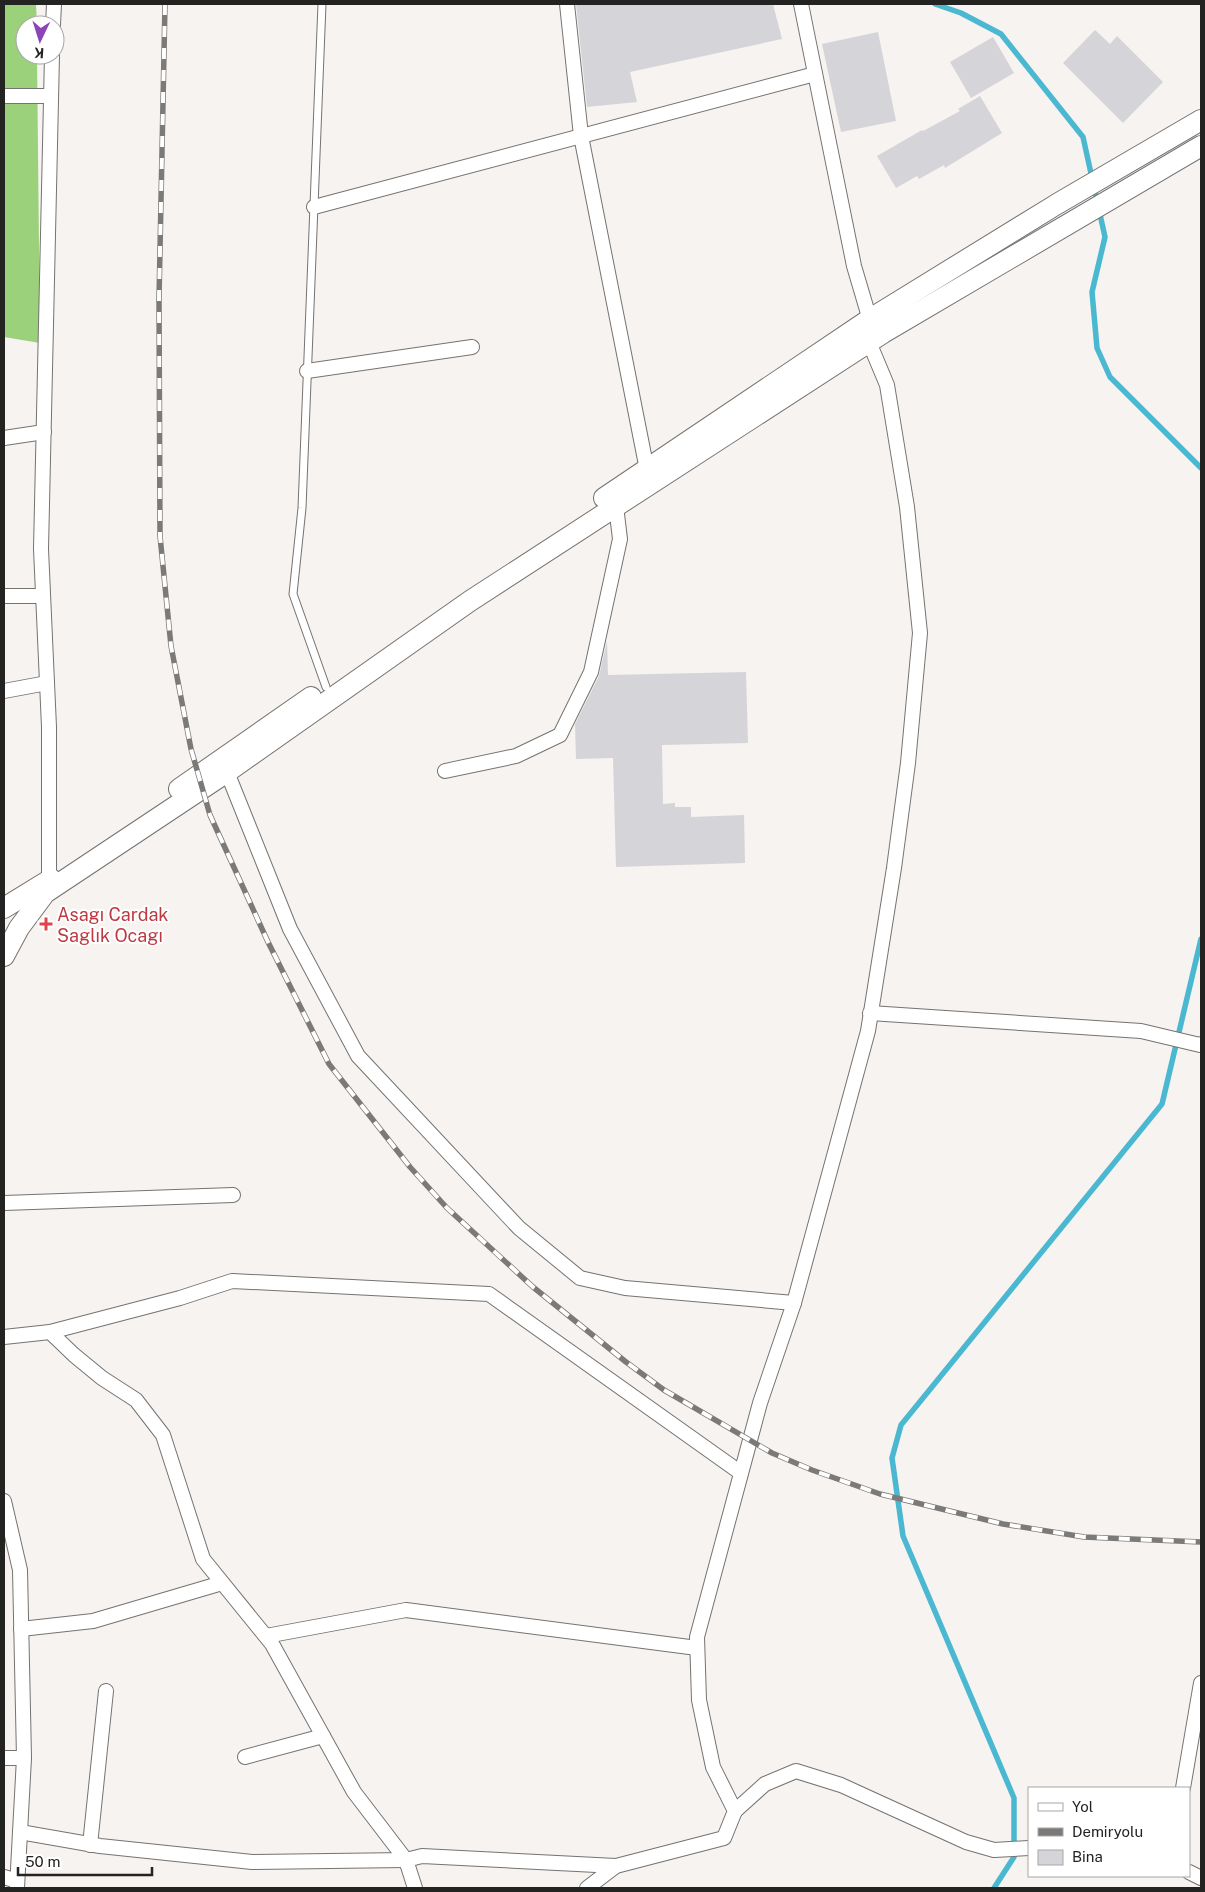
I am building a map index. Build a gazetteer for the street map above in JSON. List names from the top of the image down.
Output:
{
  "places": {
    "health": ["Asagı Cardak Saglık Ocagı"]
  },
  "legend": ["Yol", "Demiryolu", "Bina"],
  "scale_bar": "50 m",
  "north": "bottom"
}
